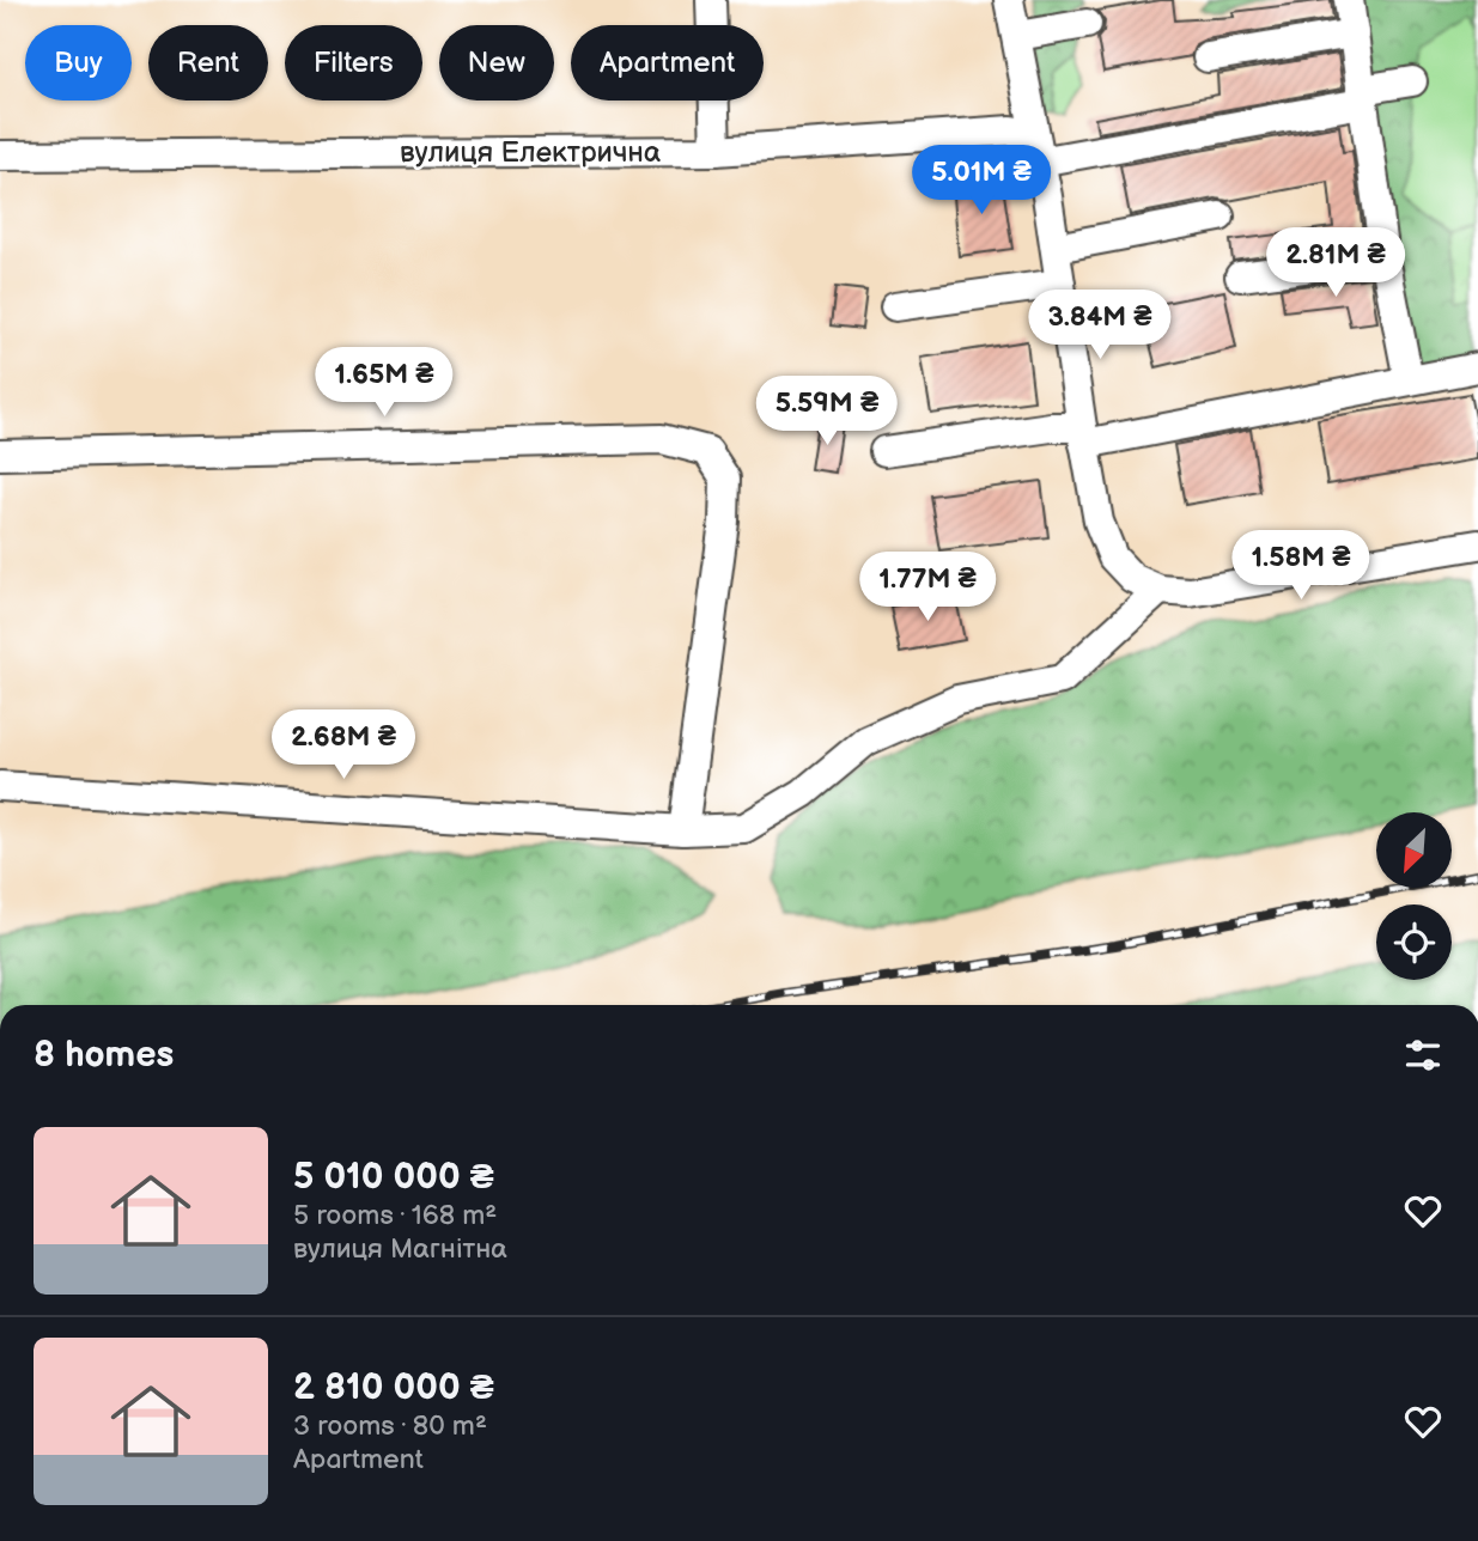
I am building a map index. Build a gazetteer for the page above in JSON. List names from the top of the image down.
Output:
{
  "streets": {
    "street": ["вулиця Електрична"]
  },
  "north": "bottom left",
  "page": {
    "chip": [
      "Buy",
      "Rent",
      "Filters",
      "New",
      "Apartment"
    ],
    "price": [
      "5.01M ₴",
      "2.81M ₴",
      "3.84M ₴",
      "1.65M ₴",
      "5.59M ₴",
      "1.58M ₴",
      "1.77M ₴",
      "2.68M ₴"
    ],
    "heading": "8 homes",
    "list": [
      {
        "name": "5 010 000 ₴",
        "note": "5 rooms · 168 m² · вулиця Магнітна"
      },
      {
        "name": "2 810 000 ₴",
        "note": "3 rooms · 80 m² · Apartment"
      }
    ]
  }
}
